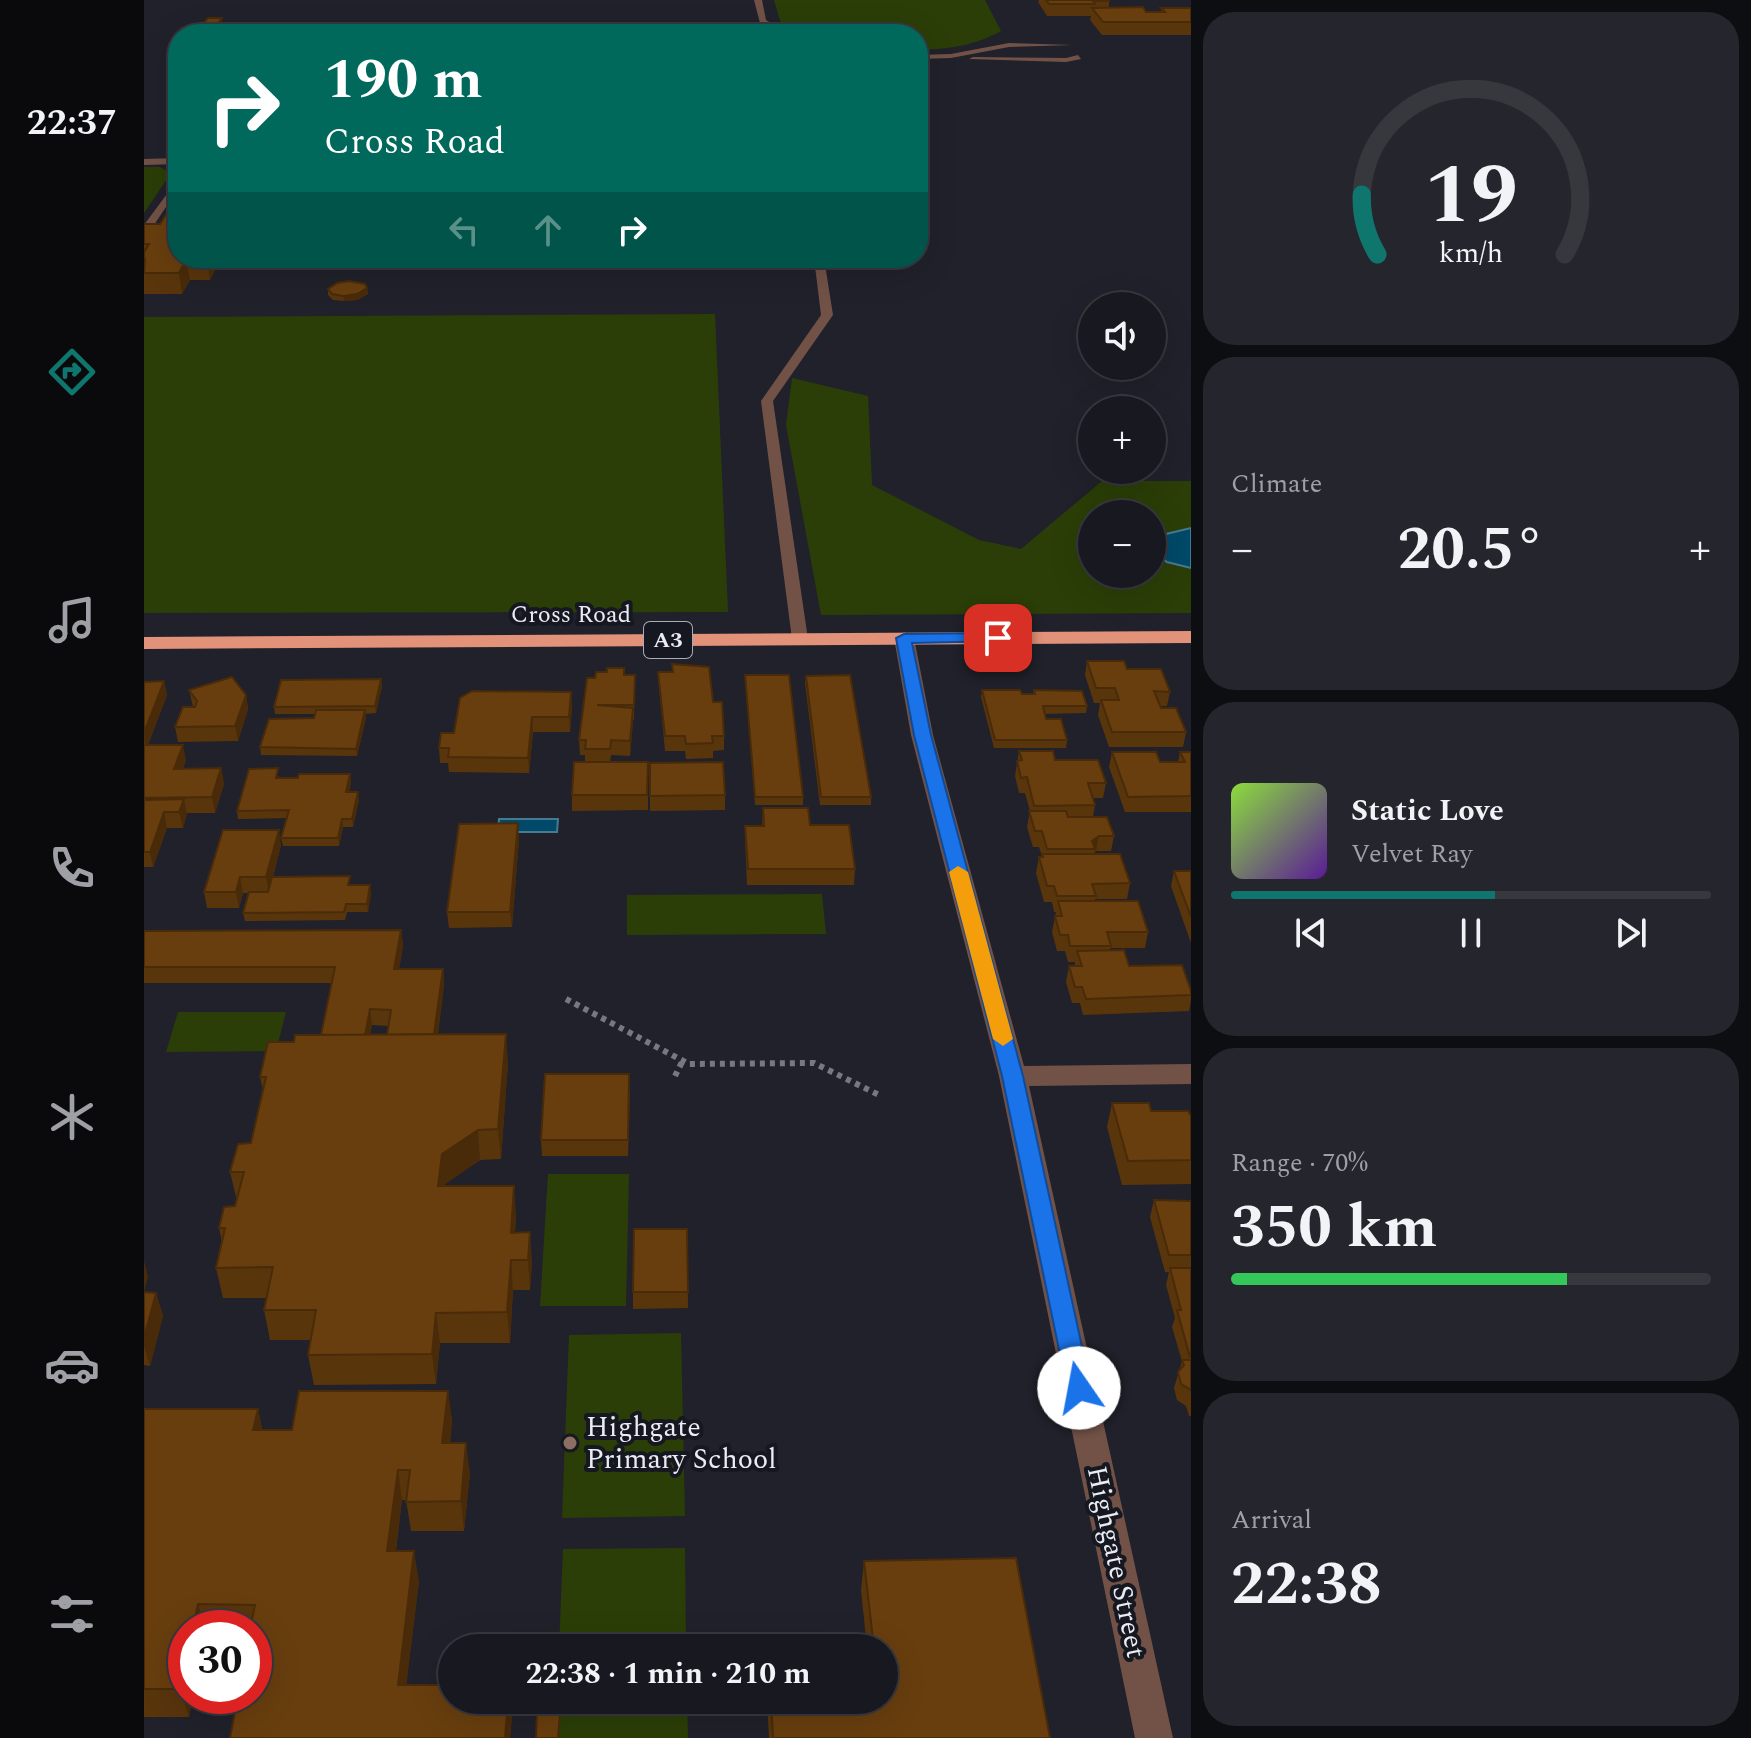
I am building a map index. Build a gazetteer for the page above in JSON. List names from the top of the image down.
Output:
{
  "streets": {
    "highway": ["Cross Road", "A3"],
    "street": ["Highgate Street"]
  },
  "crossings": [
    ["Cross Road", "Highgate Street"]
  ],
  "places": ["Highgate Primary School"],
  "page": {
    "tabs": "22:37",
    "turn": ["190 m", "Cross Road"],
    "map_buttons": ["+", "−"],
    "tile": [
      "Climate",
      ["Range · 70%", "350 km"],
      ["Arrival", "22:38"]
    ],
    "heat": ["−", "20.5°", "+"],
    "song": ["Static Love", "Velvet Ray"],
    "limit": "30",
    "trip": "22:38 · 1 min · 210 m",
    "gauge": ["19", "km/h"]
  }
}
